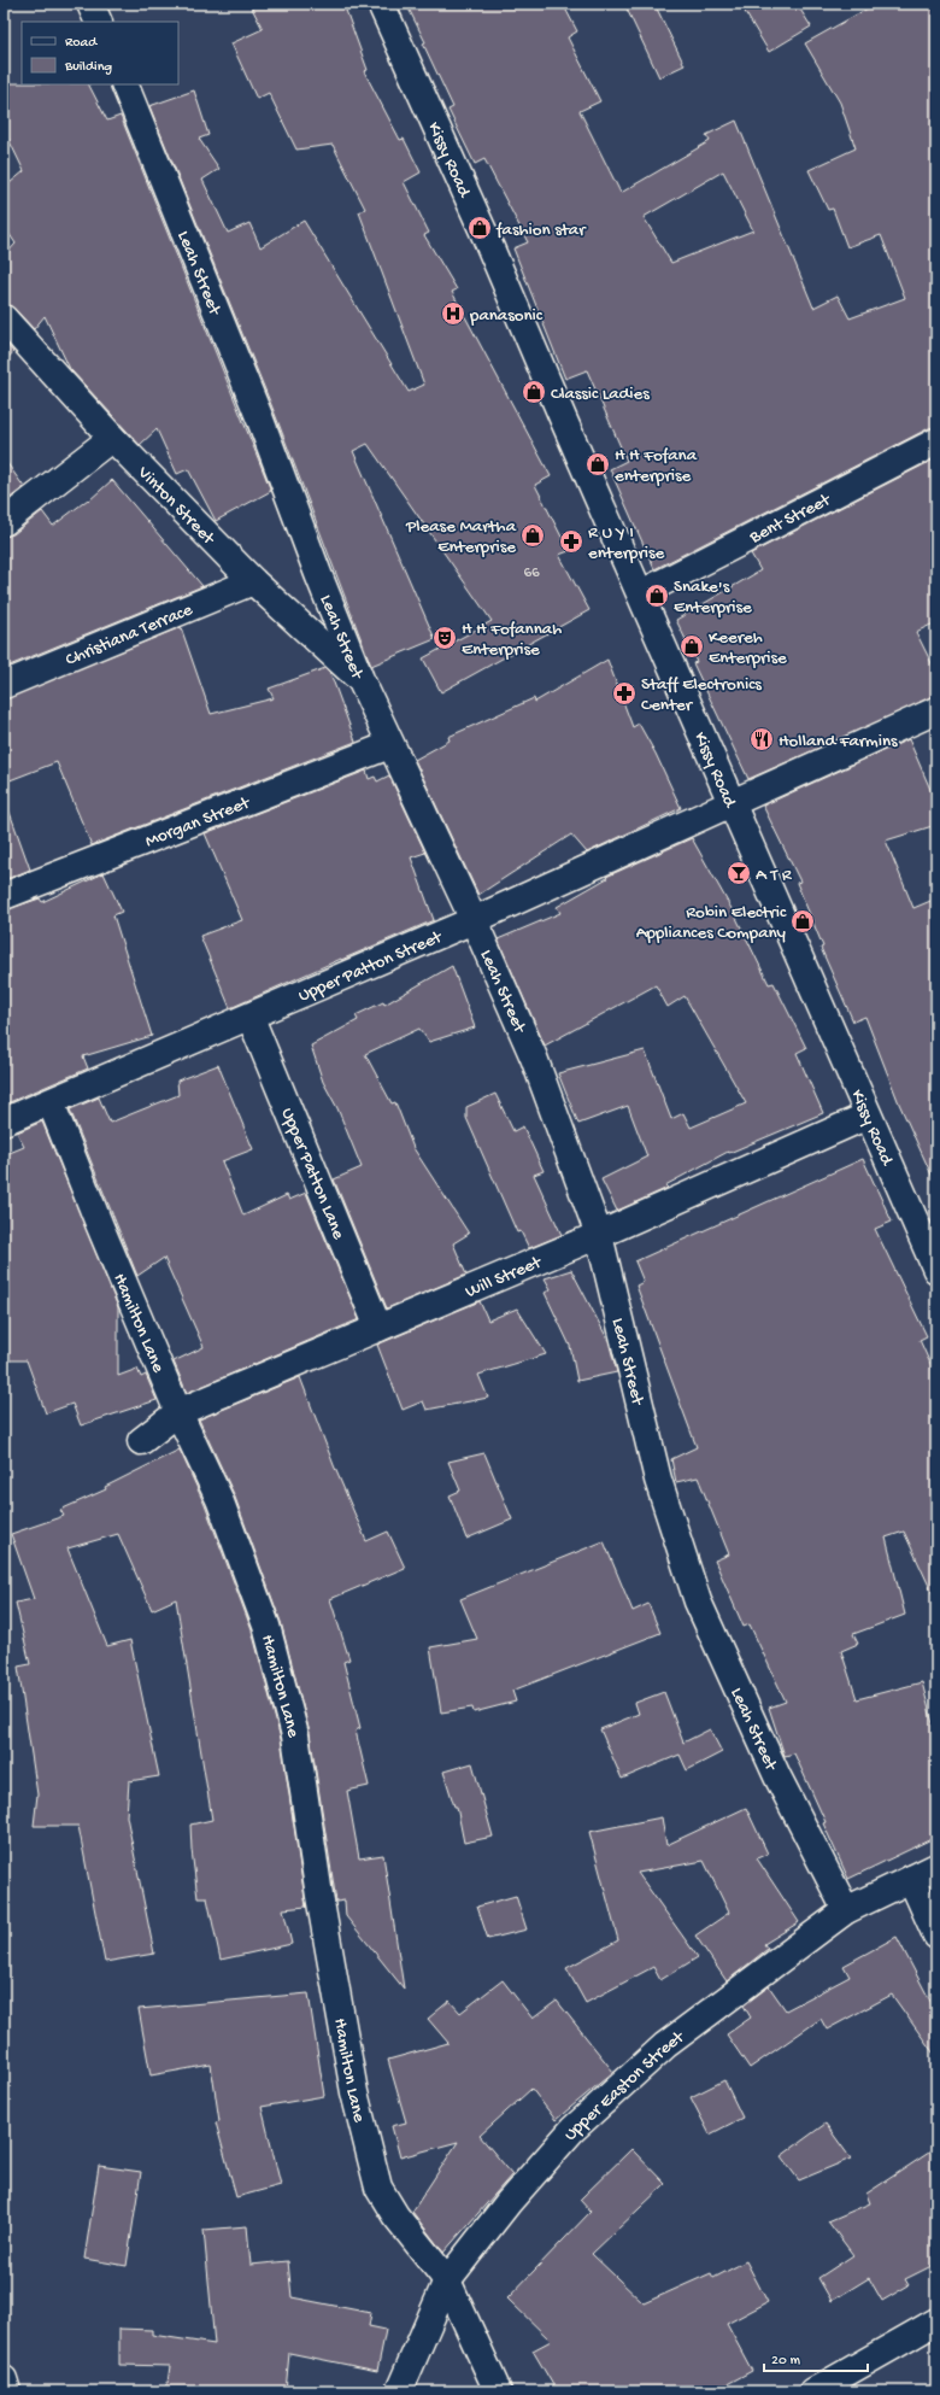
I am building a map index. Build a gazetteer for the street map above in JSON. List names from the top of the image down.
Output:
{
  "streets": {
    "street": [
      "Kissy Road",
      "Leah Street",
      "Vinton Street",
      "Bent Street",
      "Christiana Terrace",
      "Morgan Street",
      "Upper Patton Street",
      "Upper Patton Lane",
      "Will Street",
      "Hamilton Lane",
      "Upper Easton Street"
    ]
  },
  "crossings": [
    ["Kissy Road", "Bent Street"],
    ["Kissy Road", "Upper Patton Street"],
    ["Kissy Road", "Will Street"],
    ["Leah Street", "Vinton Street"],
    ["Leah Street", "Morgan Street"],
    ["Leah Street", "Upper Patton Street"],
    ["Leah Street", "Will Street"],
    ["Leah Street", "Upper Easton Street"],
    ["Vinton Street", "Christiana Terrace"],
    ["Upper Patton Street", "Upper Patton Lane"],
    ["Upper Patton Street", "Hamilton Lane"],
    ["Upper Patton Lane", "Will Street"],
    ["Will Street", "Hamilton Lane"],
    ["Hamilton Lane", "Upper Easton Street"]
  ],
  "places": {
    "shop": [
      "fashion star",
      "Classic Ladies",
      "H H Fofana enterprise",
      "Please Martha Enterprise",
      "Snake's Enterprise",
      "Keereh Enterprise",
      "Robin Electric Appliances Company"
    ],
    "hospital": ["panasonic"],
    "pharmacy": ["R U Y I enterprise", "Staff Electronics Center"],
    "theatre": ["H H Fofannah Enterprise"],
    "restaurant": ["Holland Farmins"],
    "bar": ["A T R"]
  },
  "house_numbers": ["66"],
  "legend": ["Road", "Building"],
  "scale_bar": "20 m"
}
